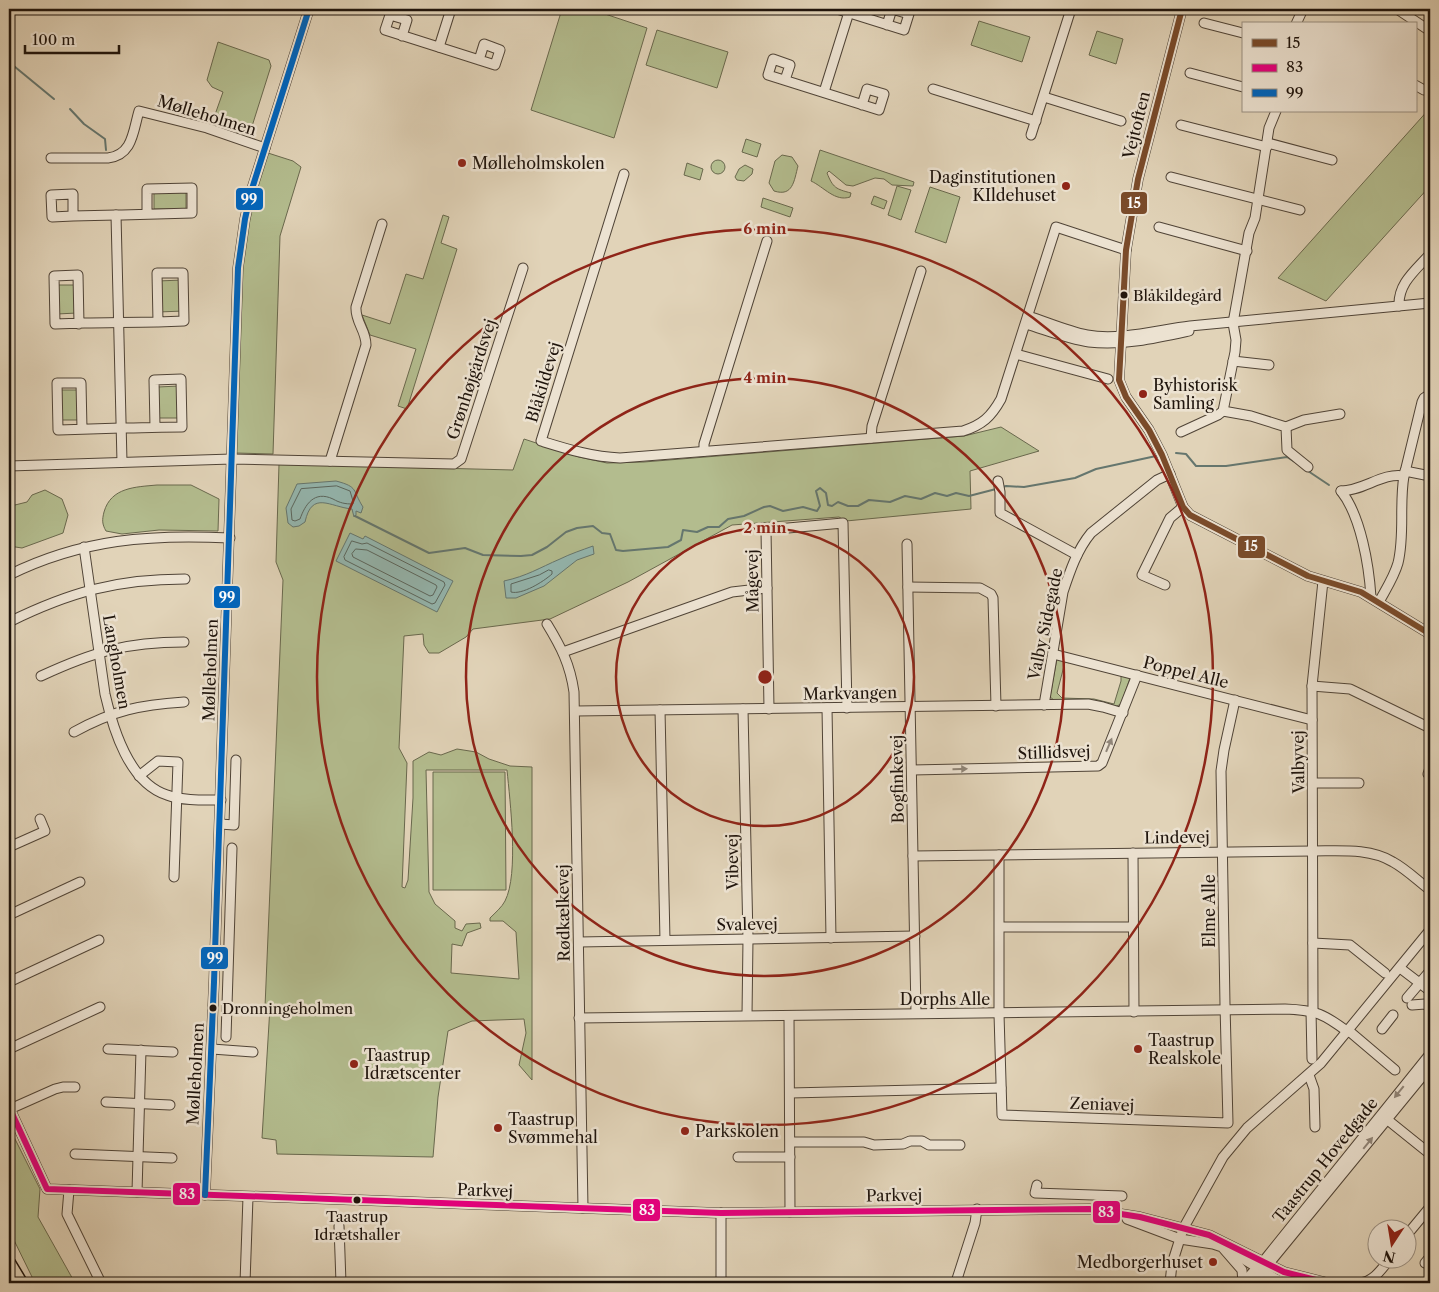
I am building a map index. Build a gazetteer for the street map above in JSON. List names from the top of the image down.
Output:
{
  "streets": {
    "street": [
      "Mølleholmen",
      "Vejtoften",
      "Grønhøjgårdsvej",
      "Blåkildevej",
      "Mågevej",
      "Valby Sidegade",
      "Langholmen",
      "Poppel Alle",
      "Markvangen",
      "Stillidsvej",
      "Valbyvej",
      "Bogfinkevej",
      "Lindevej",
      "Vibevej",
      "Elme Alle",
      "Rødkælkevej",
      "Svalevej",
      "Dorphs Alle",
      "Zeniavej",
      "Taastrup Hovedgade",
      "Parkvej"
    ]
  },
  "crossings": [
    ["Mølleholmen", "Grønhøjgårdsvej"],
    ["Mølleholmen", "Langholmen"],
    ["Mølleholmen", "Parkvej"],
    ["Vejtoften", "Blåkildevej"],
    ["Vejtoften", "Valby Sidegade"],
    ["Mågevej", "Markvangen"],
    ["Valby Sidegade", "Poppel Alle"],
    ["Valby Sidegade", "Markvangen"],
    ["Poppel Alle", "Stillidsvej"],
    ["Poppel Alle", "Valbyvej"],
    ["Poppel Alle", "Elme Alle"],
    ["Markvangen", "Stillidsvej"],
    ["Markvangen", "Bogfinkevej"],
    ["Markvangen", "Vibevej"],
    ["Markvangen", "Rødkælkevej"],
    ["Stillidsvej", "Bogfinkevej"],
    ["Valbyvej", "Lindevej"],
    ["Valbyvej", "Dorphs Alle"],
    ["Bogfinkevej", "Lindevej"],
    ["Bogfinkevej", "Svalevej"],
    ["Bogfinkevej", "Dorphs Alle"],
    ["Lindevej", "Elme Alle"],
    ["Vibevej", "Svalevej"],
    ["Vibevej", "Dorphs Alle"],
    ["Elme Alle", "Dorphs Alle"],
    ["Elme Alle", "Zeniavej"],
    ["Rødkælkevej", "Svalevej"],
    ["Rødkælkevej", "Dorphs Alle"],
    ["Rødkælkevej", "Parkvej"],
    ["Taastrup Hovedgade", "Parkvej"]
  ],
  "one_way": ["Stillidsvej"],
  "places": [
    "Mølleholmskolen",
    "Daginstitutionen KIldehuset",
    "Blåkildegård",
    "Byhistorisk Samling",
    "Dronningeholmen",
    "Taastrup Realskole",
    "Taastrup Idrætscenter",
    "Taastrup Svømmehal",
    "Parkskolen",
    "Taastrup Idrætshaller",
    "Medborgerhuset"
  ],
  "lines": ["transit line 15", "transit line 99", "transit line 83"],
  "legend": ["15", "83", "99"],
  "scale_bar": "100 m",
  "north": "bottom",
  "rings": ["6 min", "4 min", "2 min"]
}
